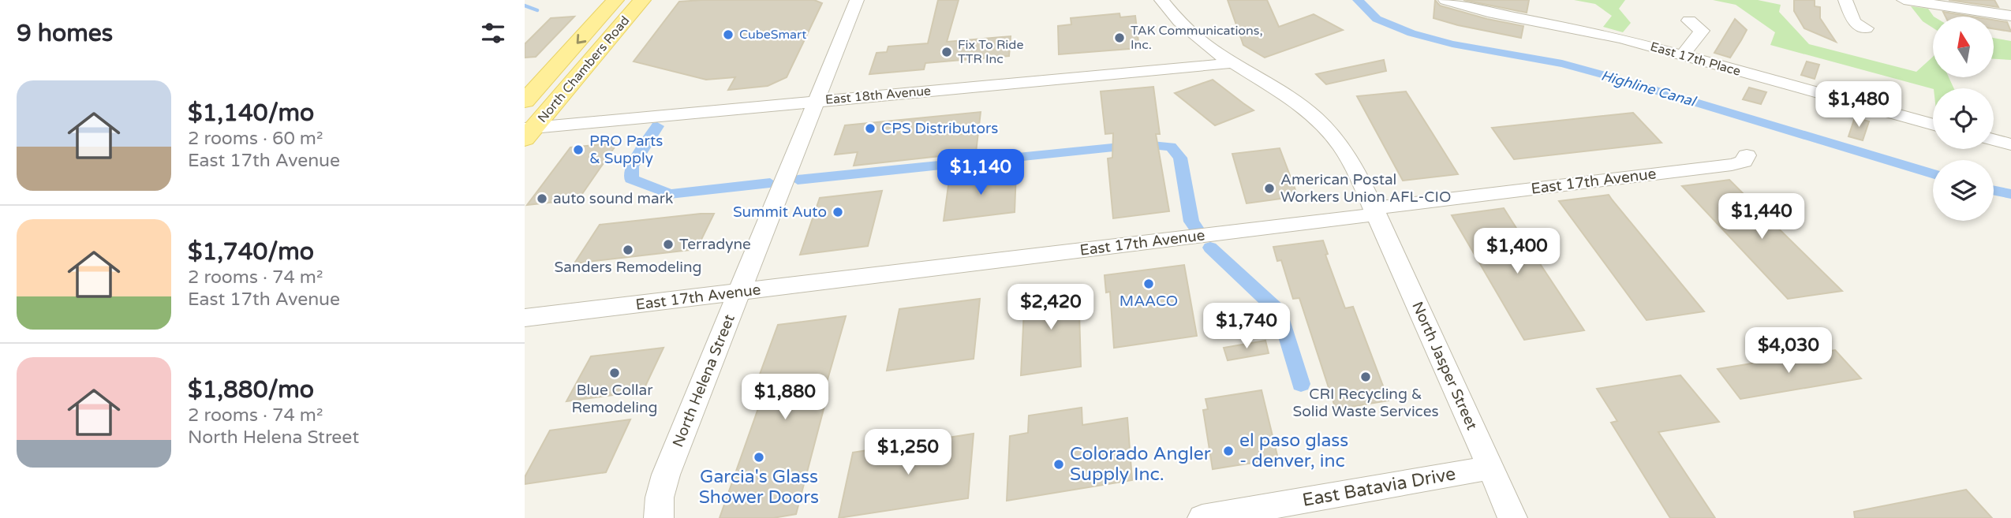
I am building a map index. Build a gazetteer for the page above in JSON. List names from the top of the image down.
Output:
{
  "streets": {
    "main road": ["North Chambers Road"],
    "street": [
      "East 17th Place",
      "East 18th Avenue",
      "East 17th Avenue",
      "North Jasper Street",
      "North Helena Street",
      "East Batavia Drive"
    ]
  },
  "crossings": [
    ["North Chambers Road", "East 18th Avenue"],
    ["East 18th Avenue", "North Jasper Street"],
    ["East 18th Avenue", "North Helena Street"],
    ["East 17th Avenue", "North Jasper Street"],
    ["East 17th Avenue", "North Helena Street"],
    ["North Jasper Street", "East Batavia Drive"]
  ],
  "water": ["Highline Canal"],
  "places": [
    "CubeSmart",
    "TAK Communications, Inc.",
    "Fix To Ride TTR Inc",
    "CPS Distributors",
    "PRO Parts & Supply",
    "American Postal Workers Union AFL-CIO",
    "auto sound mark",
    "Summit Auto",
    "Terradyne",
    "Sanders Remodeling",
    "MAACO",
    "Blue Collar Remodeling",
    "CRI Recycling & Solid Waste Services",
    "el paso glass - denver, inc",
    "Garcia's Glass Shower Doors",
    "Colorado Angler Supply Inc."
  ],
  "north": "top",
  "page": {
    "heading": "9 homes",
    "list": [
      {
        "name": "$1,140/mo",
        "note": "2 rooms · 60 m² · East 17th Avenue"
      },
      {
        "name": "$1,740/mo",
        "note": "2 rooms · 74 m² · East 17th Avenue"
      },
      {
        "name": "$1,880/mo",
        "note": "2 rooms · 74 m² · North Helena Street"
      }
    ],
    "price": [
      "$1,480",
      "$1,140",
      "$1,440",
      "$1,400",
      "$2,420",
      "$1,740",
      "$4,030",
      "$1,880",
      "$1,250"
    ]
  }
}
